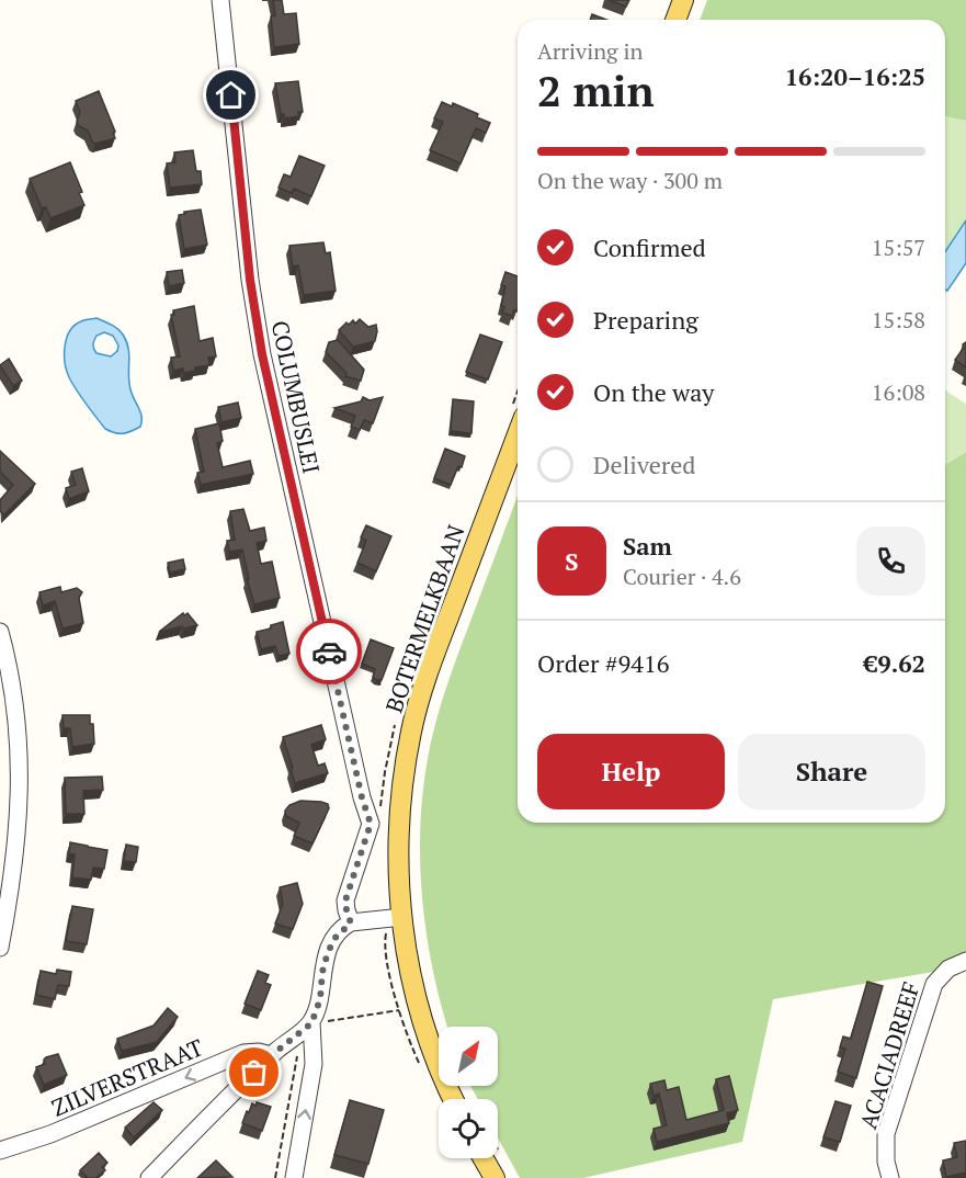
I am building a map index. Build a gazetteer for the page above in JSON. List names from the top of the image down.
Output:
{
  "streets": {
    "main road": ["BOTERMELKBAAN"],
    "street": ["COLUMBUSLEI", "ACACIADREEF", "ZILVERSTRAAT"]
  },
  "one_way": ["ZILVERSTRAAT"],
  "north": "top right",
  "page": {
    "heading": ["2 min", "Arriving in", "16:20–16:25"],
    "panel": [
      "Sam",
      "Courier · 4.6",
      "Order #9416",
      "€9.62"
    ],
    "bar": "On the way · 300 m",
    "list": [
      ["Confirmed", "15:57"],
      ["Preparing", "15:58"],
      ["On the way", "16:08"],
      "Delivered"
    ],
    "round": "S",
    "buttons": ["Help", "Share"]
  }
}
